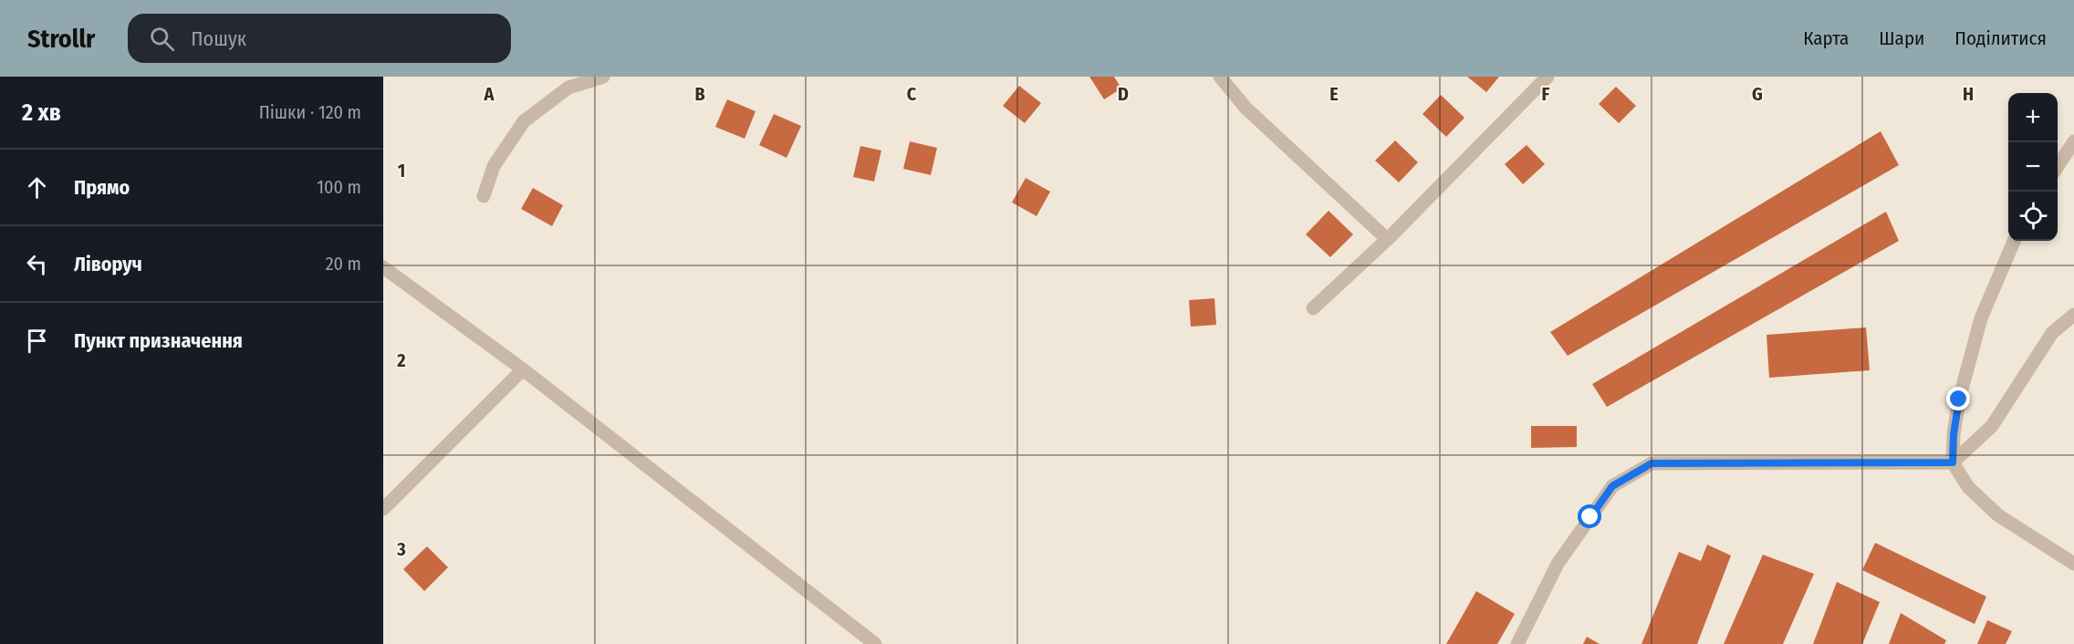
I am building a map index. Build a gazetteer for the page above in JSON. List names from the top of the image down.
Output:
{
  "page": {
    "header": "Strollr",
    "search": "Пошук",
    "nav": ["Карта", "Шари", "Поділитися"],
    "heading": ["2 хв", "Пішки · 120 m"],
    "map_buttons": ["+", "−"],
    "list": [
      ["Прямо", "100 m"],
      ["Ліворуч", "20 m"],
      "Пункт призначення"
    ]
  },
  "grid": {
    "columns": [
      "A",
      "B",
      "C",
      "D",
      "E",
      "F",
      "G",
      "H"
    ],
    "rows": ["1", "2", "3"]
  }
}
